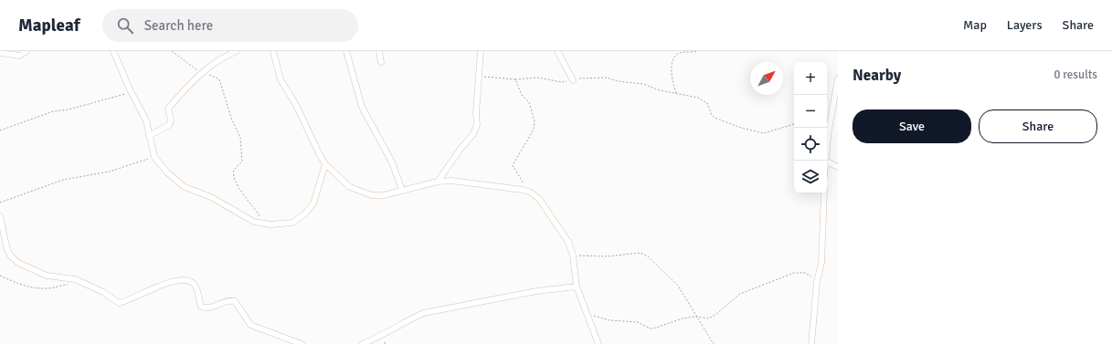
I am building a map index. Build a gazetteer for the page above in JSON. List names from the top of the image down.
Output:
{
  "north": "top right",
  "page": {
    "header": "Mapleaf",
    "search": "Search here",
    "nav": ["Map", "Layers", "Share"],
    "heading": ["Nearby", "0 results"],
    "map_buttons": ["+", "−"],
    "buttons": ["Save", "Share"]
  }
}
